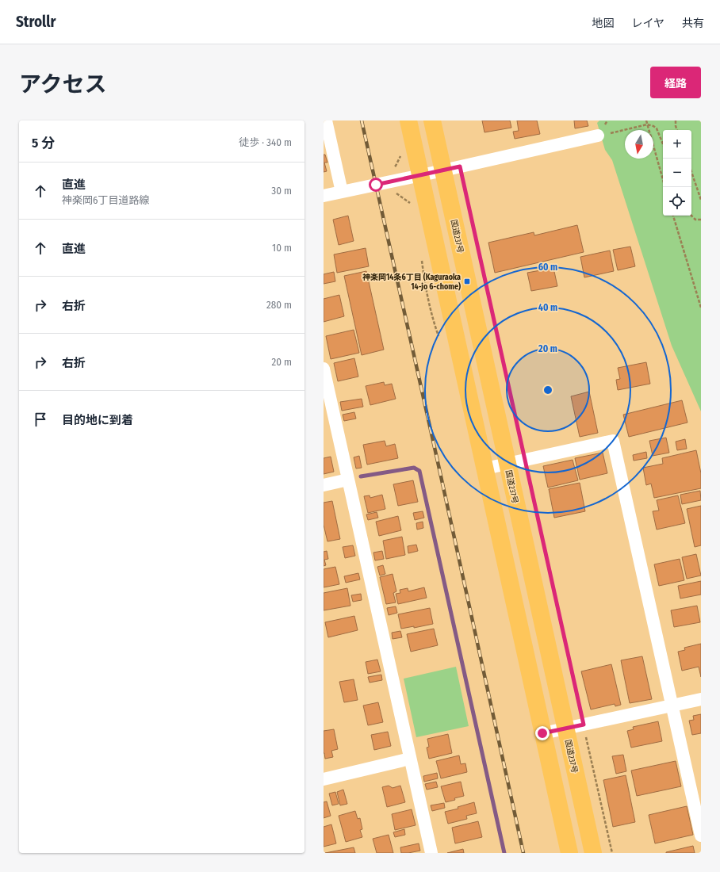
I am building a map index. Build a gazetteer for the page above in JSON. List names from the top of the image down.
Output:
{
  "streets": {
    "highway": ["国道237号"]
  },
  "places": {
    "transit": ["神楽岡14条6丁目 (Kaguraoka 14-jo 6-chome)"]
  },
  "north": "bottom",
  "page": {
    "header": "Strollr",
    "nav": ["地図", "レイヤ", "共有"],
    "title": "アクセス",
    "buttons": "経路",
    "heading": ["5 分", "徒歩 · 340 m"],
    "map_buttons": ["+", "−"],
    "list": [
      ["直進", "神楽岡6丁目道路線", "30 m"],
      ["直進", "10 m"],
      ["右折", "280 m"],
      ["右折", "20 m"],
      "目的地に到着"
    ]
  },
  "rings": ["60 m", "40 m", "20 m"]
}
